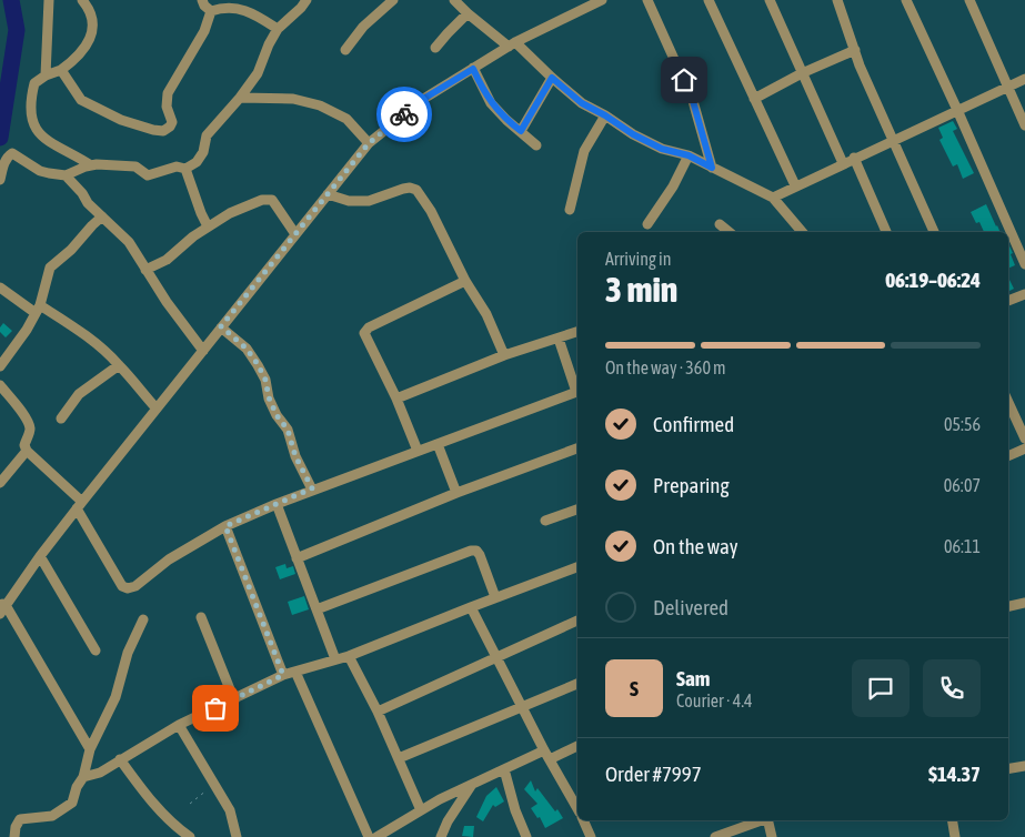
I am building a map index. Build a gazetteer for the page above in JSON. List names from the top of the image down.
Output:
{
  "page": {
    "heading": ["3 min", "Arriving in", "06:19–06:24"],
    "panel": [
      "Sam",
      "Courier · 4.4",
      "Order #7997",
      "$14.37"
    ],
    "bar": "On the way · 360 m",
    "list": [
      ["Confirmed", "05:56"],
      ["Preparing", "06:07"],
      ["On the way", "06:11"],
      "Delivered"
    ],
    "round": "S"
  }
}
